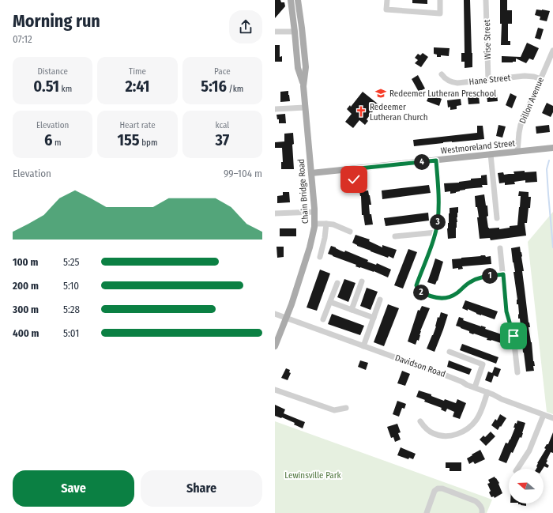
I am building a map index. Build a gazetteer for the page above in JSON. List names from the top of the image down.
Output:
{
  "streets": {
    "main road": ["Westmoreland Street", "Chain Bridge Road"],
    "street": [
      "Wise Street",
      "Hane Street",
      "Dillon Avenue",
      "Davidson Road"
    ]
  },
  "crossings": [
    ["Wise Street", "Hane Street"],
    ["Hane Street", "Dillon Avenue"],
    ["Dillon Avenue", "Westmoreland Street"],
    ["Westmoreland Street", "Chain Bridge Road"],
    ["Chain Bridge Road", "Davidson Road"]
  ],
  "parks": ["Lewinsville Park"],
  "places": {
    "school or university": ["Redeemer Lutheran Preschool"],
    "church": ["Redeemer Lutheran Church"]
  },
  "north": "left",
  "page": {
    "heading": ["Morning run", "07:12"],
    "stats": [
      ["Distance", "0.51 km"],
      ["Time", "2:41"],
      ["Pace", "5:16 /km"],
      ["Elevation", "6 m"],
      ["Heart rate", "155 bpm"],
      ["kcal", "37"]
    ],
    "pins": [
      "4",
      "3",
      "1",
      "2"
    ],
    "chart": ["Elevation", "99–104 m"],
    "list": [
      {
        "name": "100 m",
        "note": "5:25"
      },
      {
        "name": "200 m",
        "note": "5:10"
      },
      {
        "name": "300 m",
        "note": "5:28"
      },
      {
        "name": "400 m",
        "note": "5:01"
      }
    ],
    "buttons": ["Save", "Share"]
  }
}
